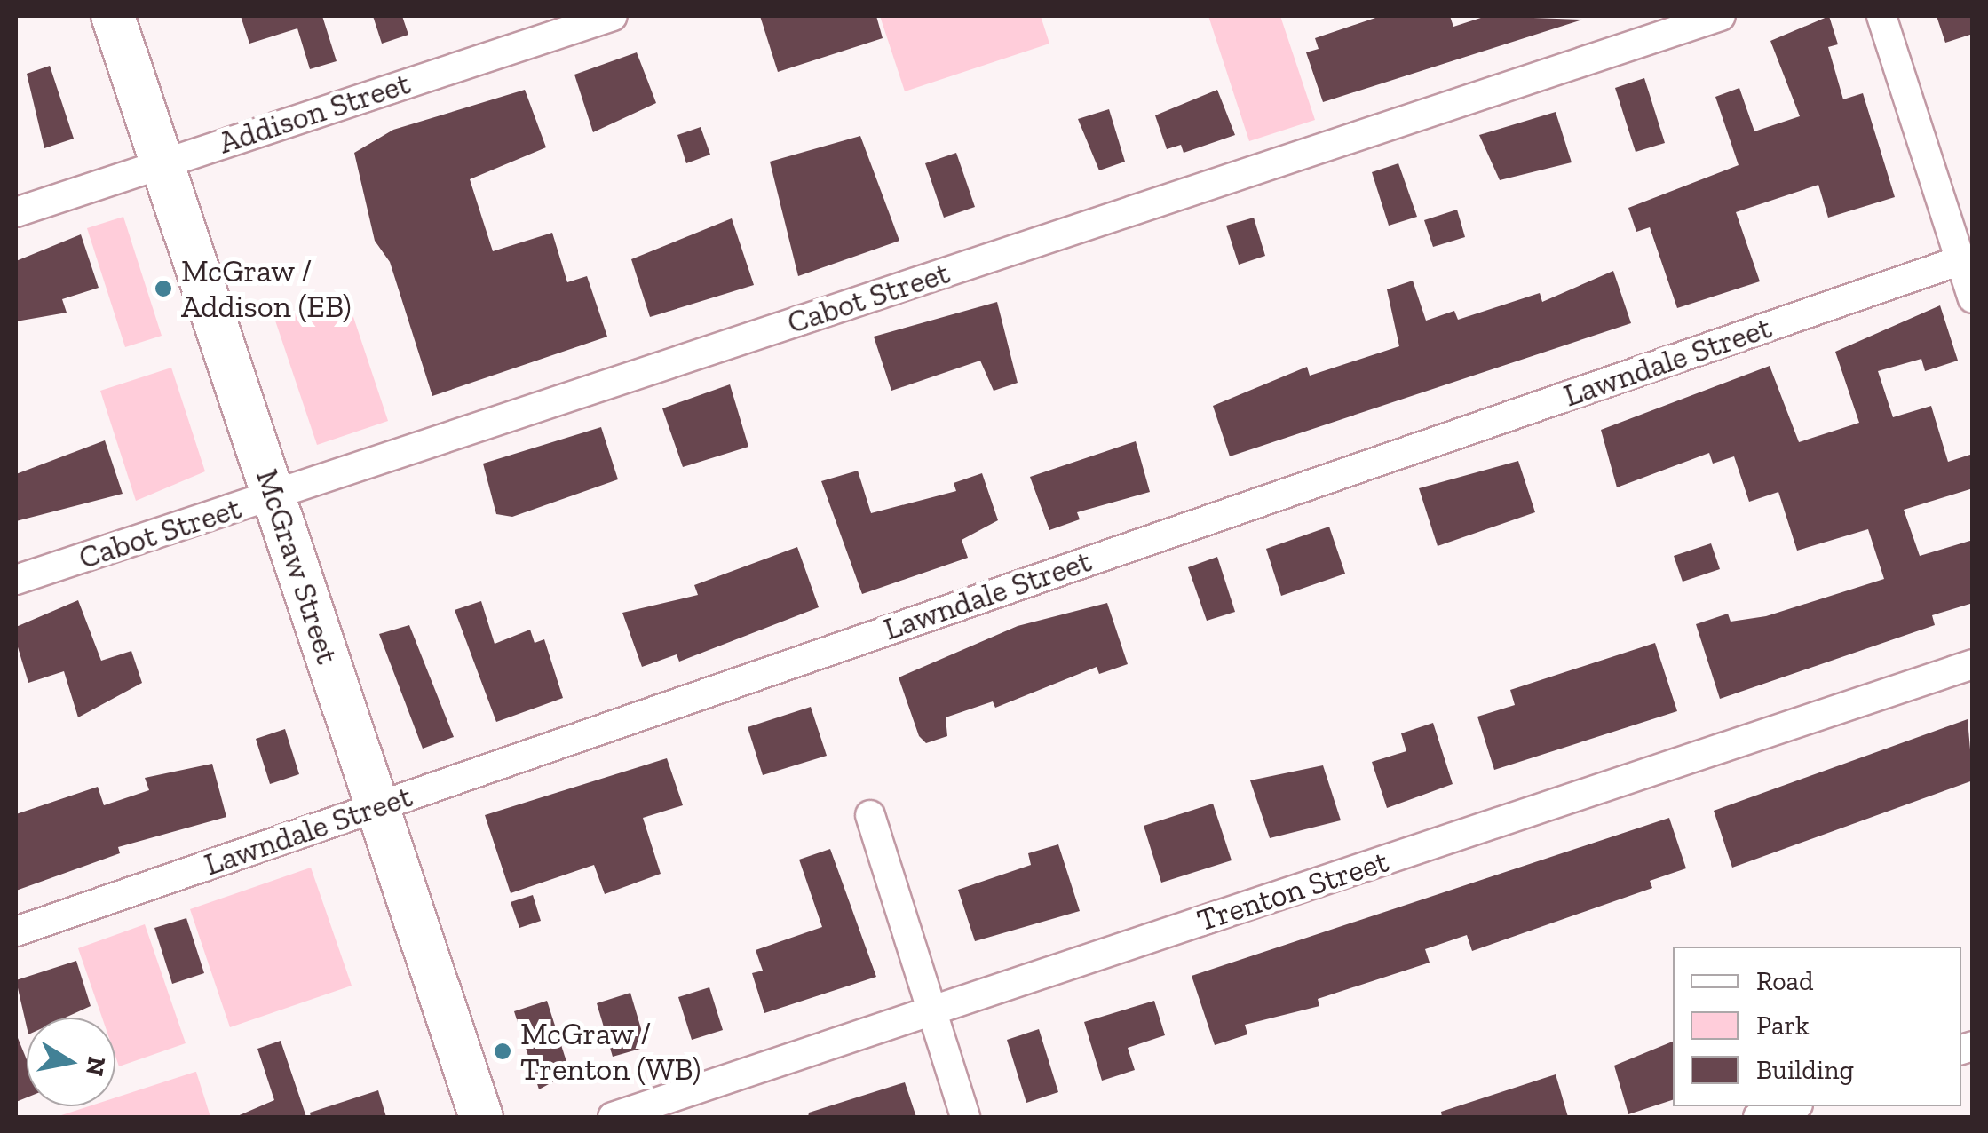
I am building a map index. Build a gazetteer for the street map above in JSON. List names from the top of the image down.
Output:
{
  "streets": {
    "street": [
      "Addison Street",
      "Cabot Street",
      "Lawndale Street",
      "McGraw Street",
      "Trenton Street"
    ]
  },
  "crossings": [
    ["Addison Street", "McGraw Street"],
    ["Cabot Street", "McGraw Street"],
    ["Lawndale Street", "McGraw Street"]
  ],
  "places": ["McGraw / Addison (EB)", "McGraw / Trenton (WB)"],
  "legend": ["Road", "Park", "Building"],
  "north": "right"
}
